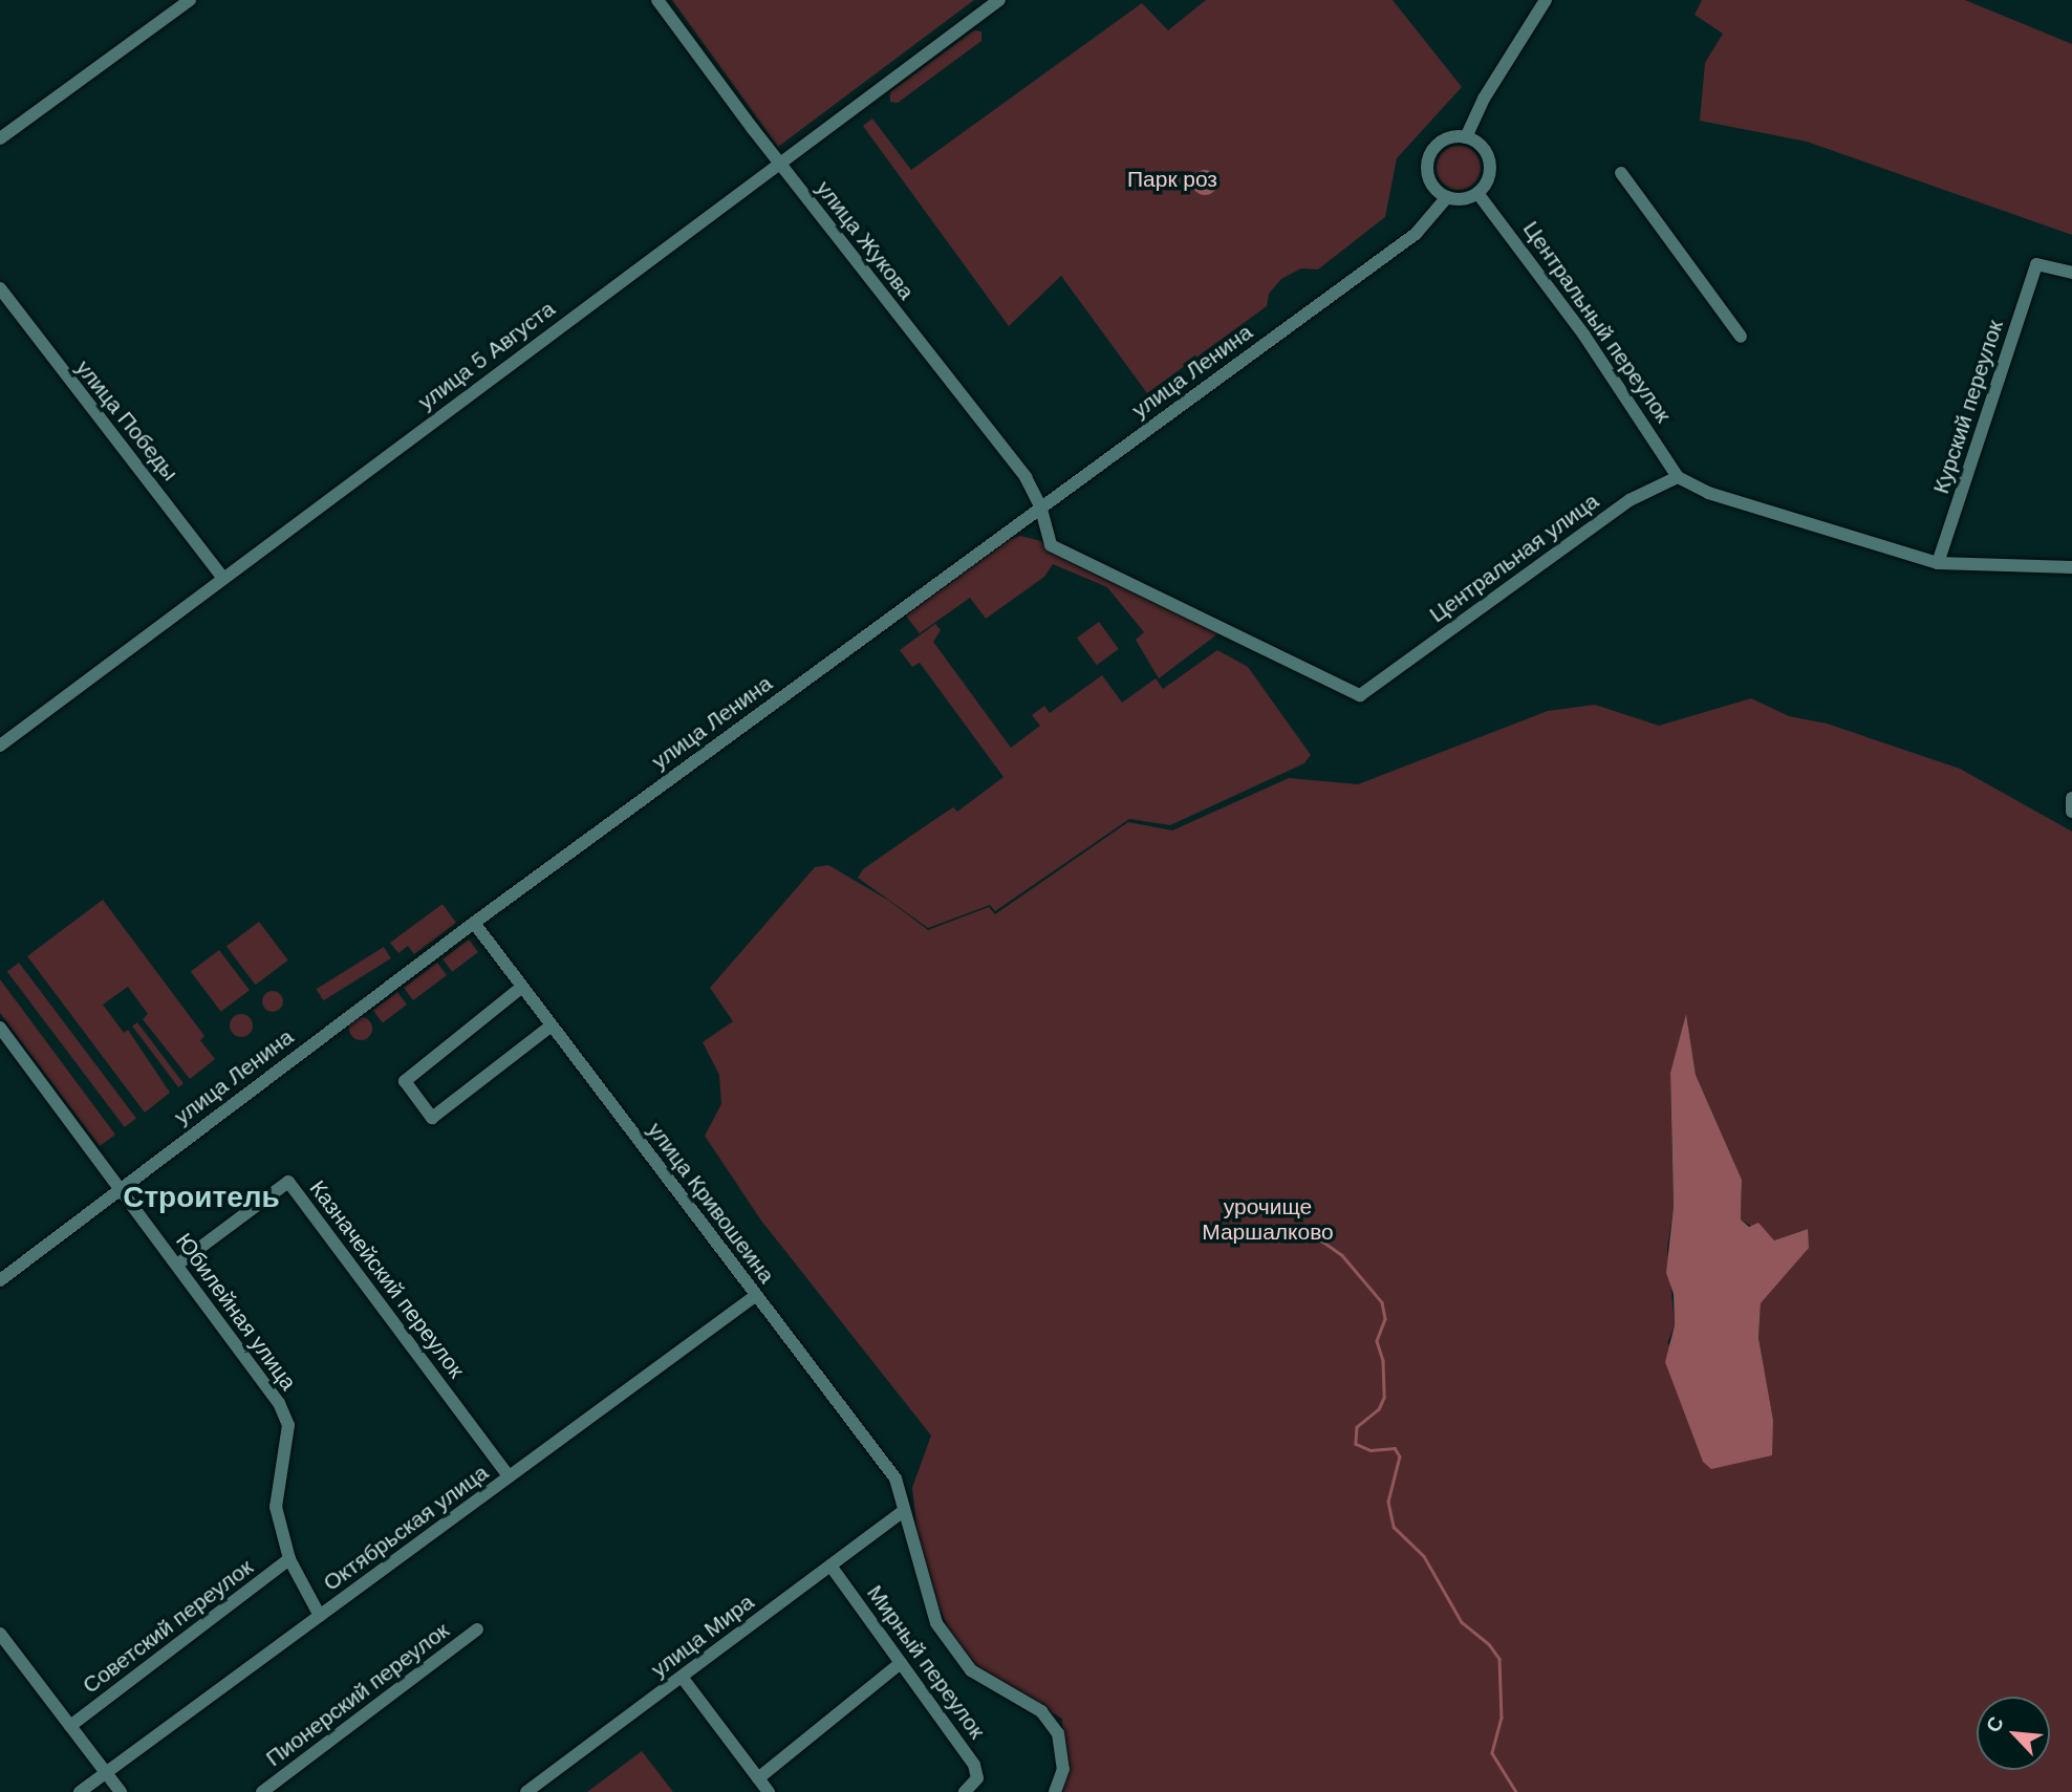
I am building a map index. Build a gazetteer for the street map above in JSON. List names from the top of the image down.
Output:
{
  "streets": {
    "street": [
      "улица Жукова",
      "Центральный переулок",
      "улица 5 Августа",
      "улица Ленина",
      "Курский переулок",
      "улица Победы",
      "Центральная улица",
      "улица Кривошеина",
      "Казначейский переулок",
      "Юбилейная улица",
      "Октябрьская улица",
      "Советский переулок",
      "улица Мира",
      "Мирный переулок",
      "Пионерский переулок"
    ]
  },
  "crossings": [
    ["улица Жукова", "улица 5 Августа"],
    ["улица Жукова", "улица Ленина"],
    ["улица Жукова", "Центральная улица"],
    ["Центральный переулок", "улица Ленина"],
    ["Центральный переулок", "Центральная улица"],
    ["улица 5 Августа", "улица Победы"],
    ["улица Ленина", "Центральная улица"],
    ["улица Ленина", "улица Кривошеина"],
    ["улица Ленина", "Юбилейная улица"],
    ["улица Кривошеина", "Октябрьская улица"],
    ["улица Кривошеина", "улица Мира"],
    ["Казначейский переулок", "Юбилейная улица"],
    ["Казначейский переулок", "Октябрьская улица"],
    ["Юбилейная улица", "Октябрьская улица"],
    ["Юбилейная улица", "Советский переулок"],
    ["улица Мира", "Мирный переулок"]
  ],
  "districts": ["Строитель"],
  "parks": ["Парк роз", "урочище Маршалково"],
  "north": "top left"
}
